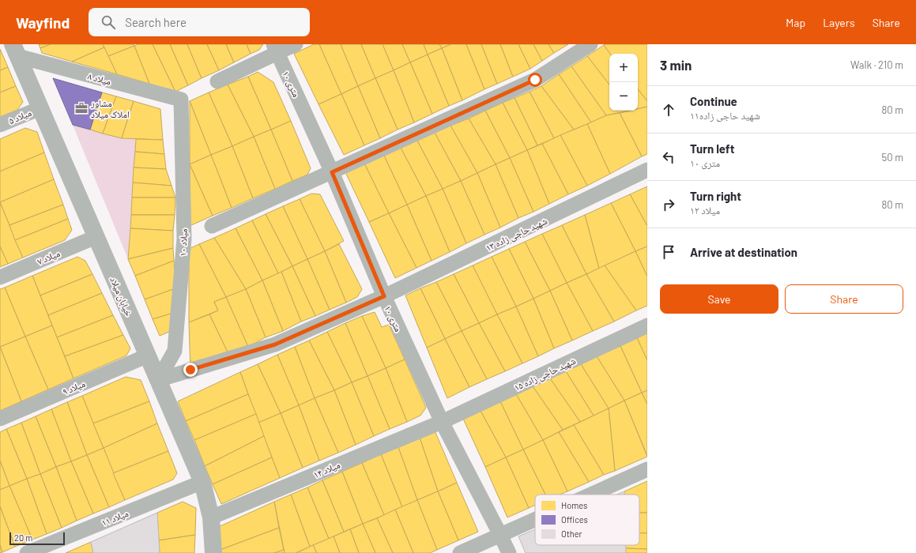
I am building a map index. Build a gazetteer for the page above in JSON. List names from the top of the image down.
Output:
{
  "streets": {
    "street": [
      "میلاد ۸",
      "۱۰ متری",
      "میلاد ۵",
      "شهید حاجی زاده ۱۳",
      "میلاد ۱۰",
      "میلاد ۷",
      "خیابان میلاد",
      "شهید حاجی زاده ۱۵",
      "میلاد ۹",
      "میلاد ۱۴",
      "میلاد ۱۱"
    ]
  },
  "crossings": [
    ["میلاد ۸", "میلاد ۱۰"],
    ["میلاد ۸", "خیابان میلاد"],
    ["۱۰ متری", "شهید حاجی زاده ۱۳"],
    ["۱۰ متری", "شهید حاجی زاده ۱۵"],
    ["۱۰ متری", "میلاد ۱۴"],
    ["میلاد ۵", "خیابان میلاد"],
    ["شهید حاجی زاده ۱۳", "میلاد ۱۰"],
    ["شهید حاجی زاده ۱۳", "خیابان میلاد"],
    ["میلاد ۱۰", "خیابان میلاد"],
    ["میلاد ۷", "خیابان میلاد"],
    ["خیابان میلاد", "میلاد ۹"],
    ["خیابان میلاد", "میلاد ۱۴"],
    ["خیابان میلاد", "میلاد ۱۱"],
    ["شهید حاجی زاده ۱۵", "میلاد ۱۴"]
  ],
  "places": {
    "office": ["مشاور املاک میلاد"]
  },
  "legend": ["Homes", "Offices", "Other"],
  "scale_bar": "20 m",
  "page": {
    "header": "Wayfind",
    "search": "Search here",
    "nav": ["Map", "Layers", "Share"],
    "heading": ["3 min", "Walk · 210 m"],
    "map_buttons": ["+", "−"],
    "list": [
      ["Continue", "شهید حاجی زاده۱۱", "80 m"],
      ["Turn left", "۱۰ متری", "50 m"],
      ["Turn right", "میلاد ۱۲", "80 m"],
      "Arrive at destination"
    ],
    "buttons": ["Save", "Share"],
    "scale": "20 m"
  }
}
